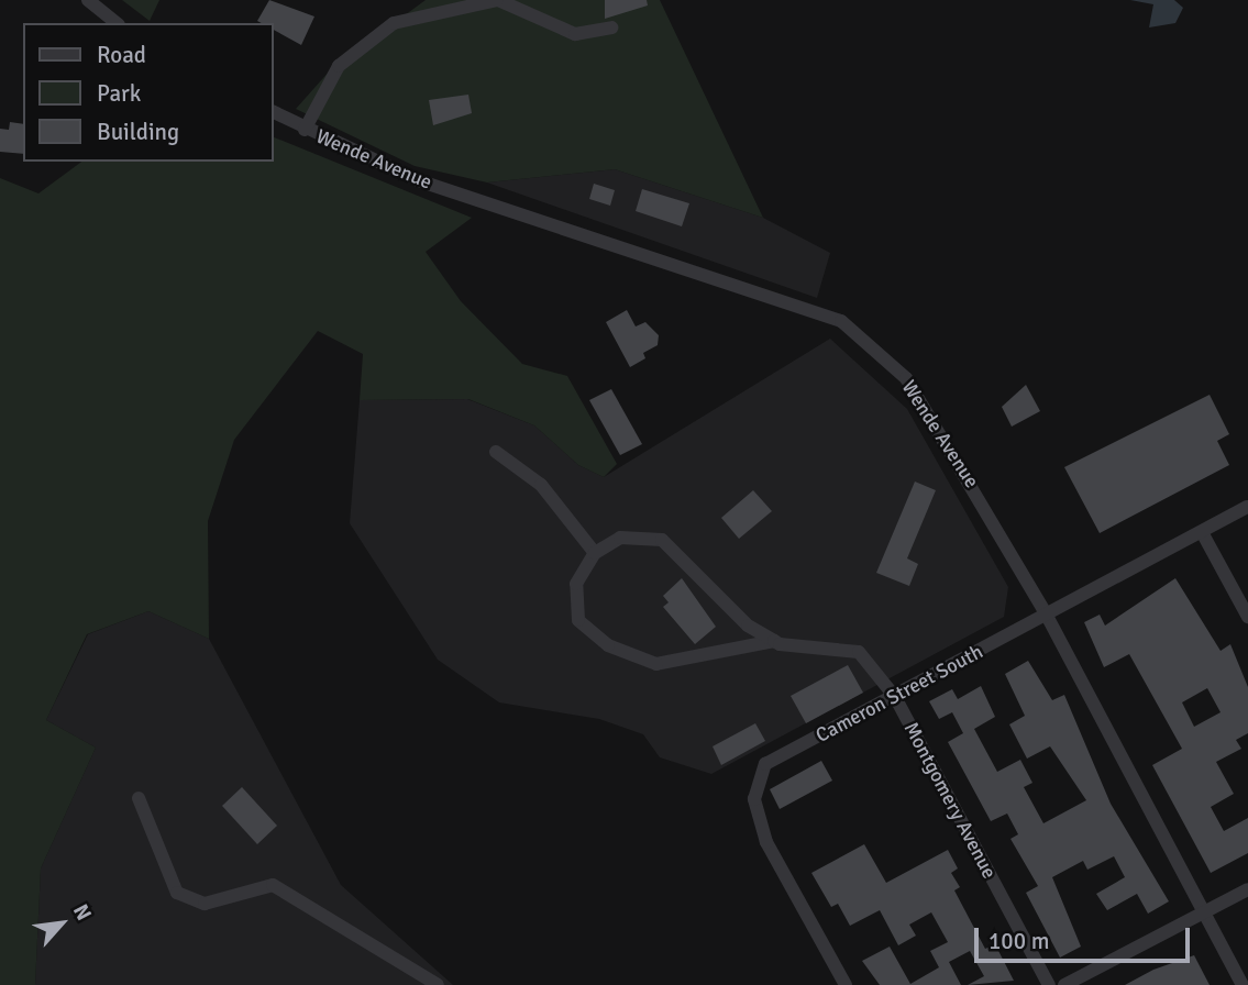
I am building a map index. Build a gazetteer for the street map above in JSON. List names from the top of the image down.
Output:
{
  "streets": {
    "street": ["Wende Avenue", "Cameron Street South", "Montgomery Avenue"]
  },
  "crossings": [
    ["Wende Avenue", "Cameron Street South"],
    ["Cameron Street South", "Montgomery Avenue"]
  ],
  "legend": ["Road", "Park", "Building"],
  "scale_bar": "100 m",
  "north": "top right"
}
